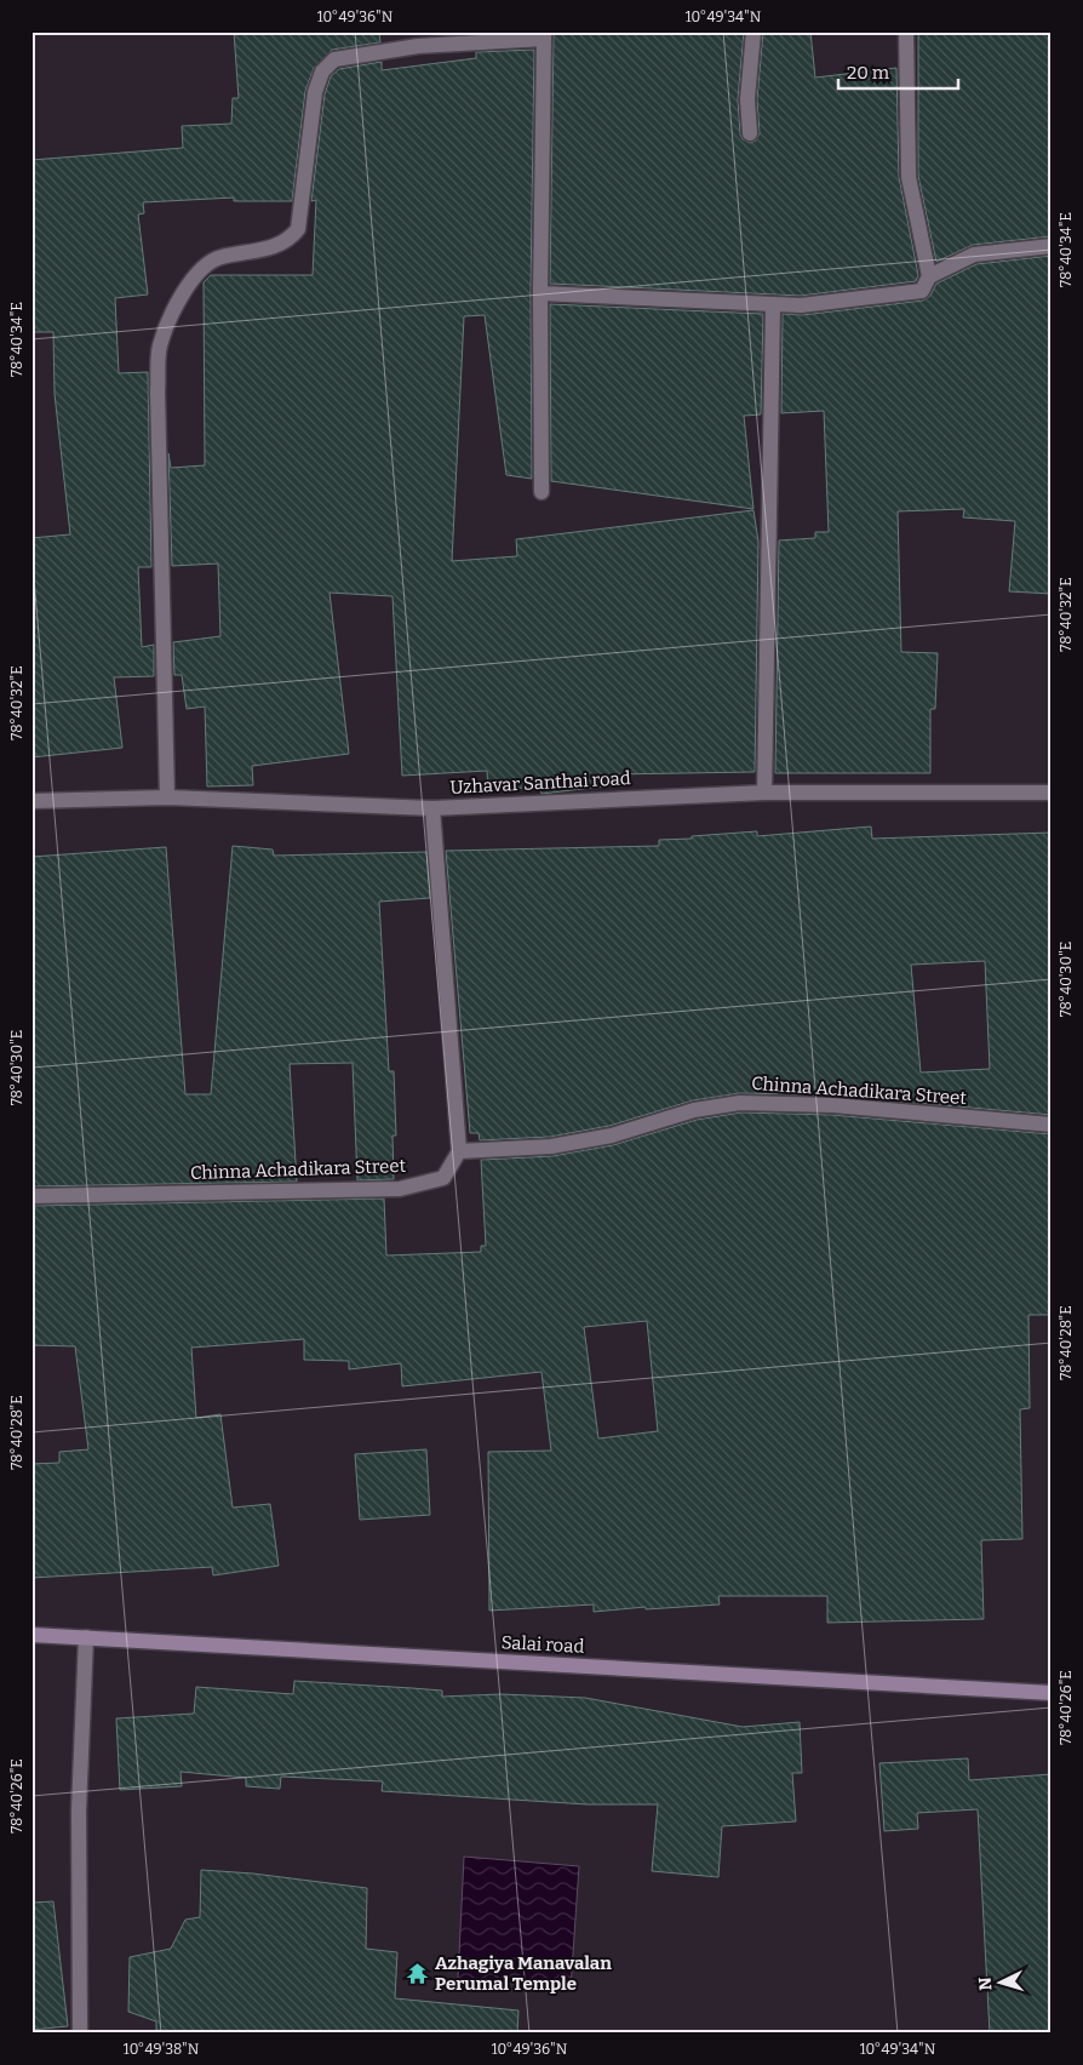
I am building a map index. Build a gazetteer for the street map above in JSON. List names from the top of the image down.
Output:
{
  "streets": {
    "main road": ["Salai road"],
    "street": ["Uzhavar Santhai road", "Chinna Achadikara Street"]
  },
  "places": {
    "temple": ["Azhagiya Manavalan Perumal Temple"]
  },
  "scale_bar": "20 m",
  "north": "left",
  "coordinates": [
    "10°49'36\"N",
    "10°49'34\"N",
    "78°40'34\"E",
    "78°40'32\"E",
    "78°40'30\"E",
    "78°40'28\"E",
    "78°40'26\"E",
    "10°49'38\"N"
  ]
}
